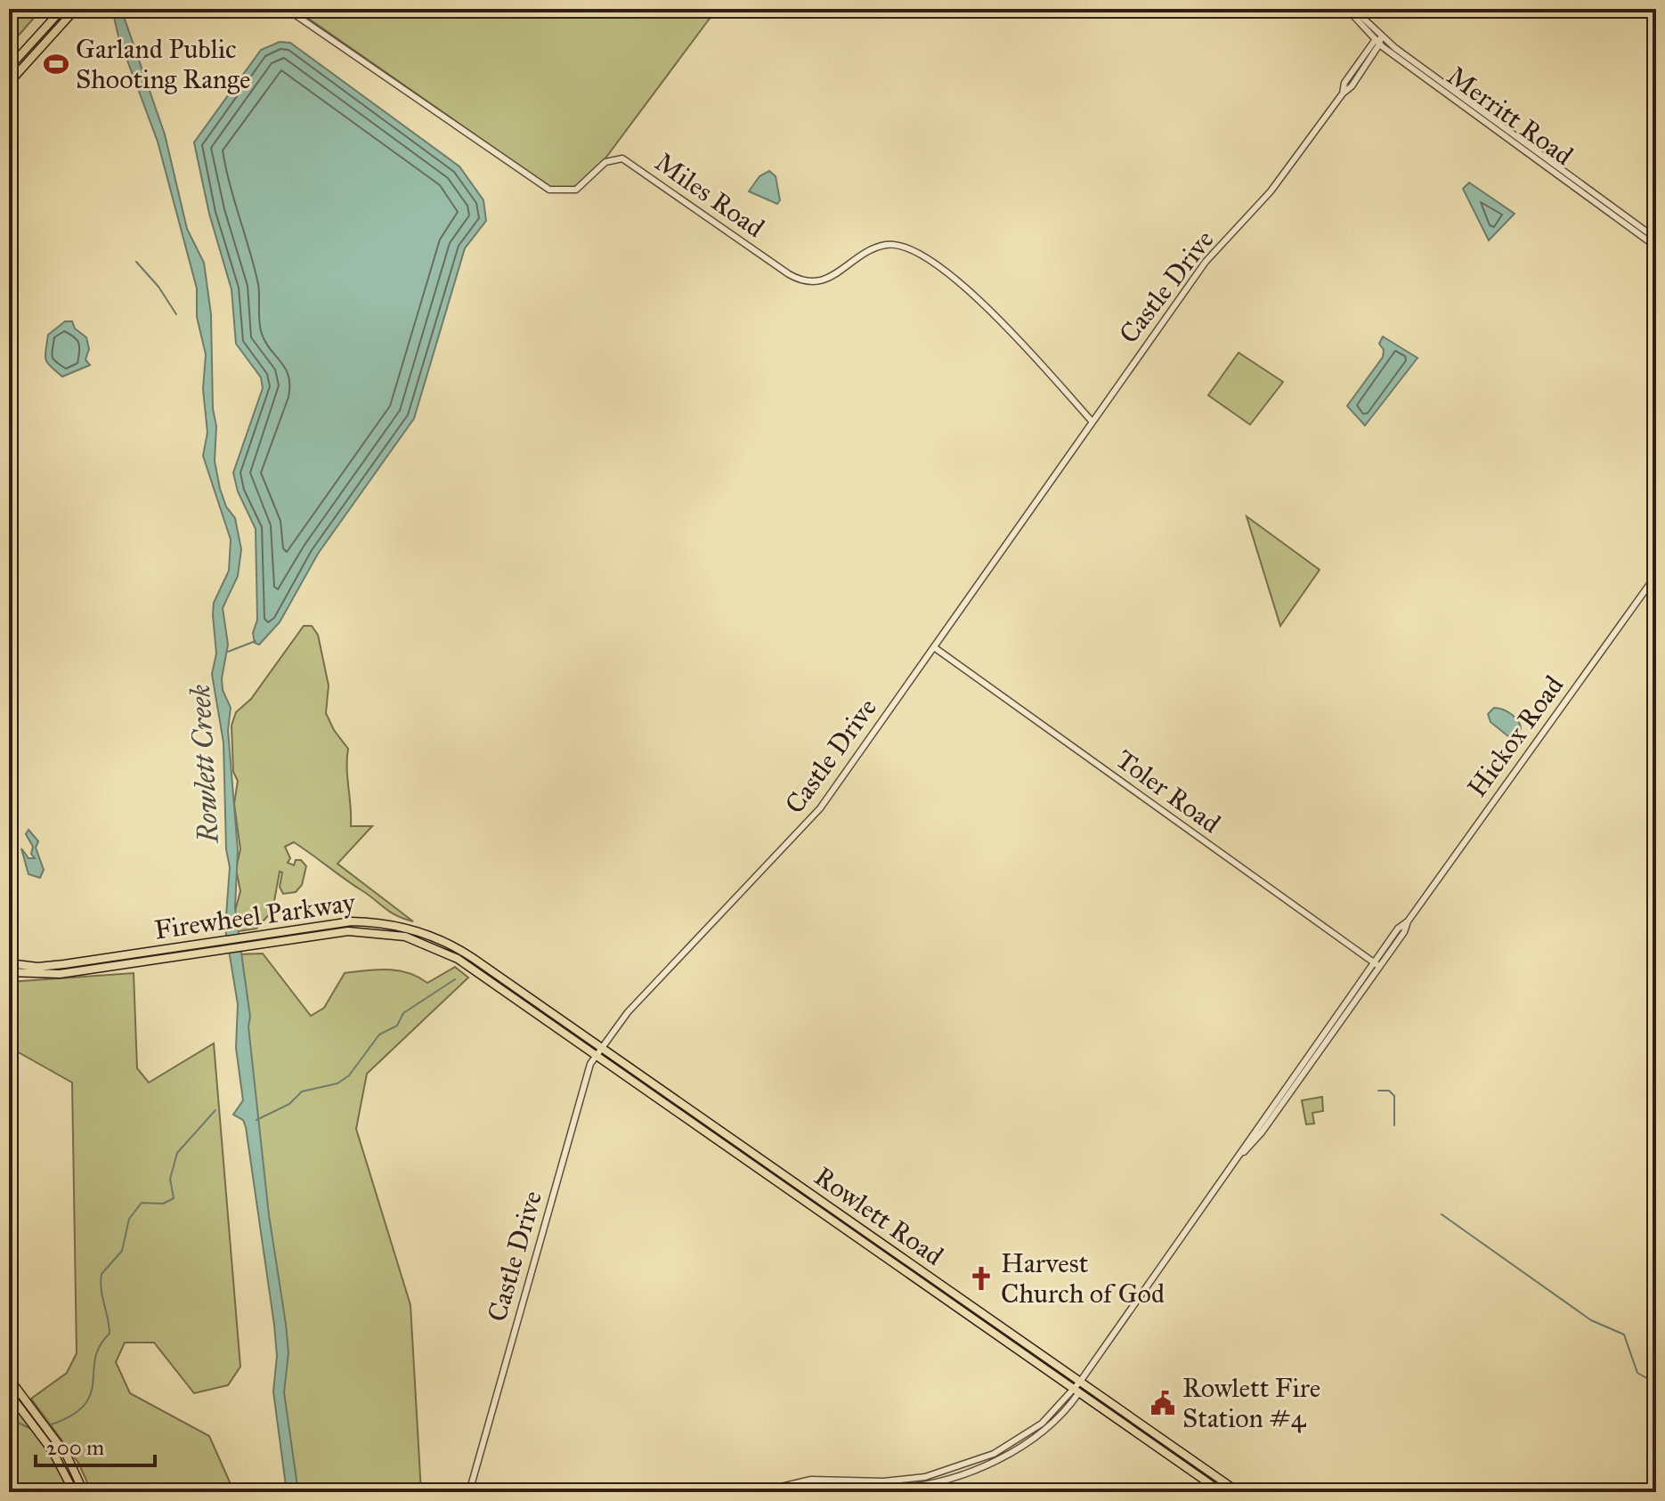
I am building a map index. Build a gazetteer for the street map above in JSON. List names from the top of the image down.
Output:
{
  "streets": {
    "main road": ["Firewheel Parkway", "Rowlett Road"],
    "street": [
      "Merritt Road",
      "Miles Road",
      "Castle Drive",
      "Hickox Road",
      "Toler Road"
    ]
  },
  "crossings": [
    ["Merritt Road", "Castle Drive"],
    ["Miles Road", "Castle Drive"],
    ["Castle Drive", "Toler Road"],
    ["Castle Drive", "Firewheel Parkway"],
    ["Castle Drive", "Rowlett Road"],
    ["Hickox Road", "Toler Road"],
    ["Hickox Road", "Rowlett Road"],
    ["Firewheel Parkway", "Rowlett Road"]
  ],
  "water": ["Rowlett Creek"],
  "places": {
    "sports": ["Garland Public Shooting Range"],
    "church": ["Harvest Church of God"],
    "public building": ["Rowlett Fire Station #4"]
  },
  "scale_bar": "200 m"
}
